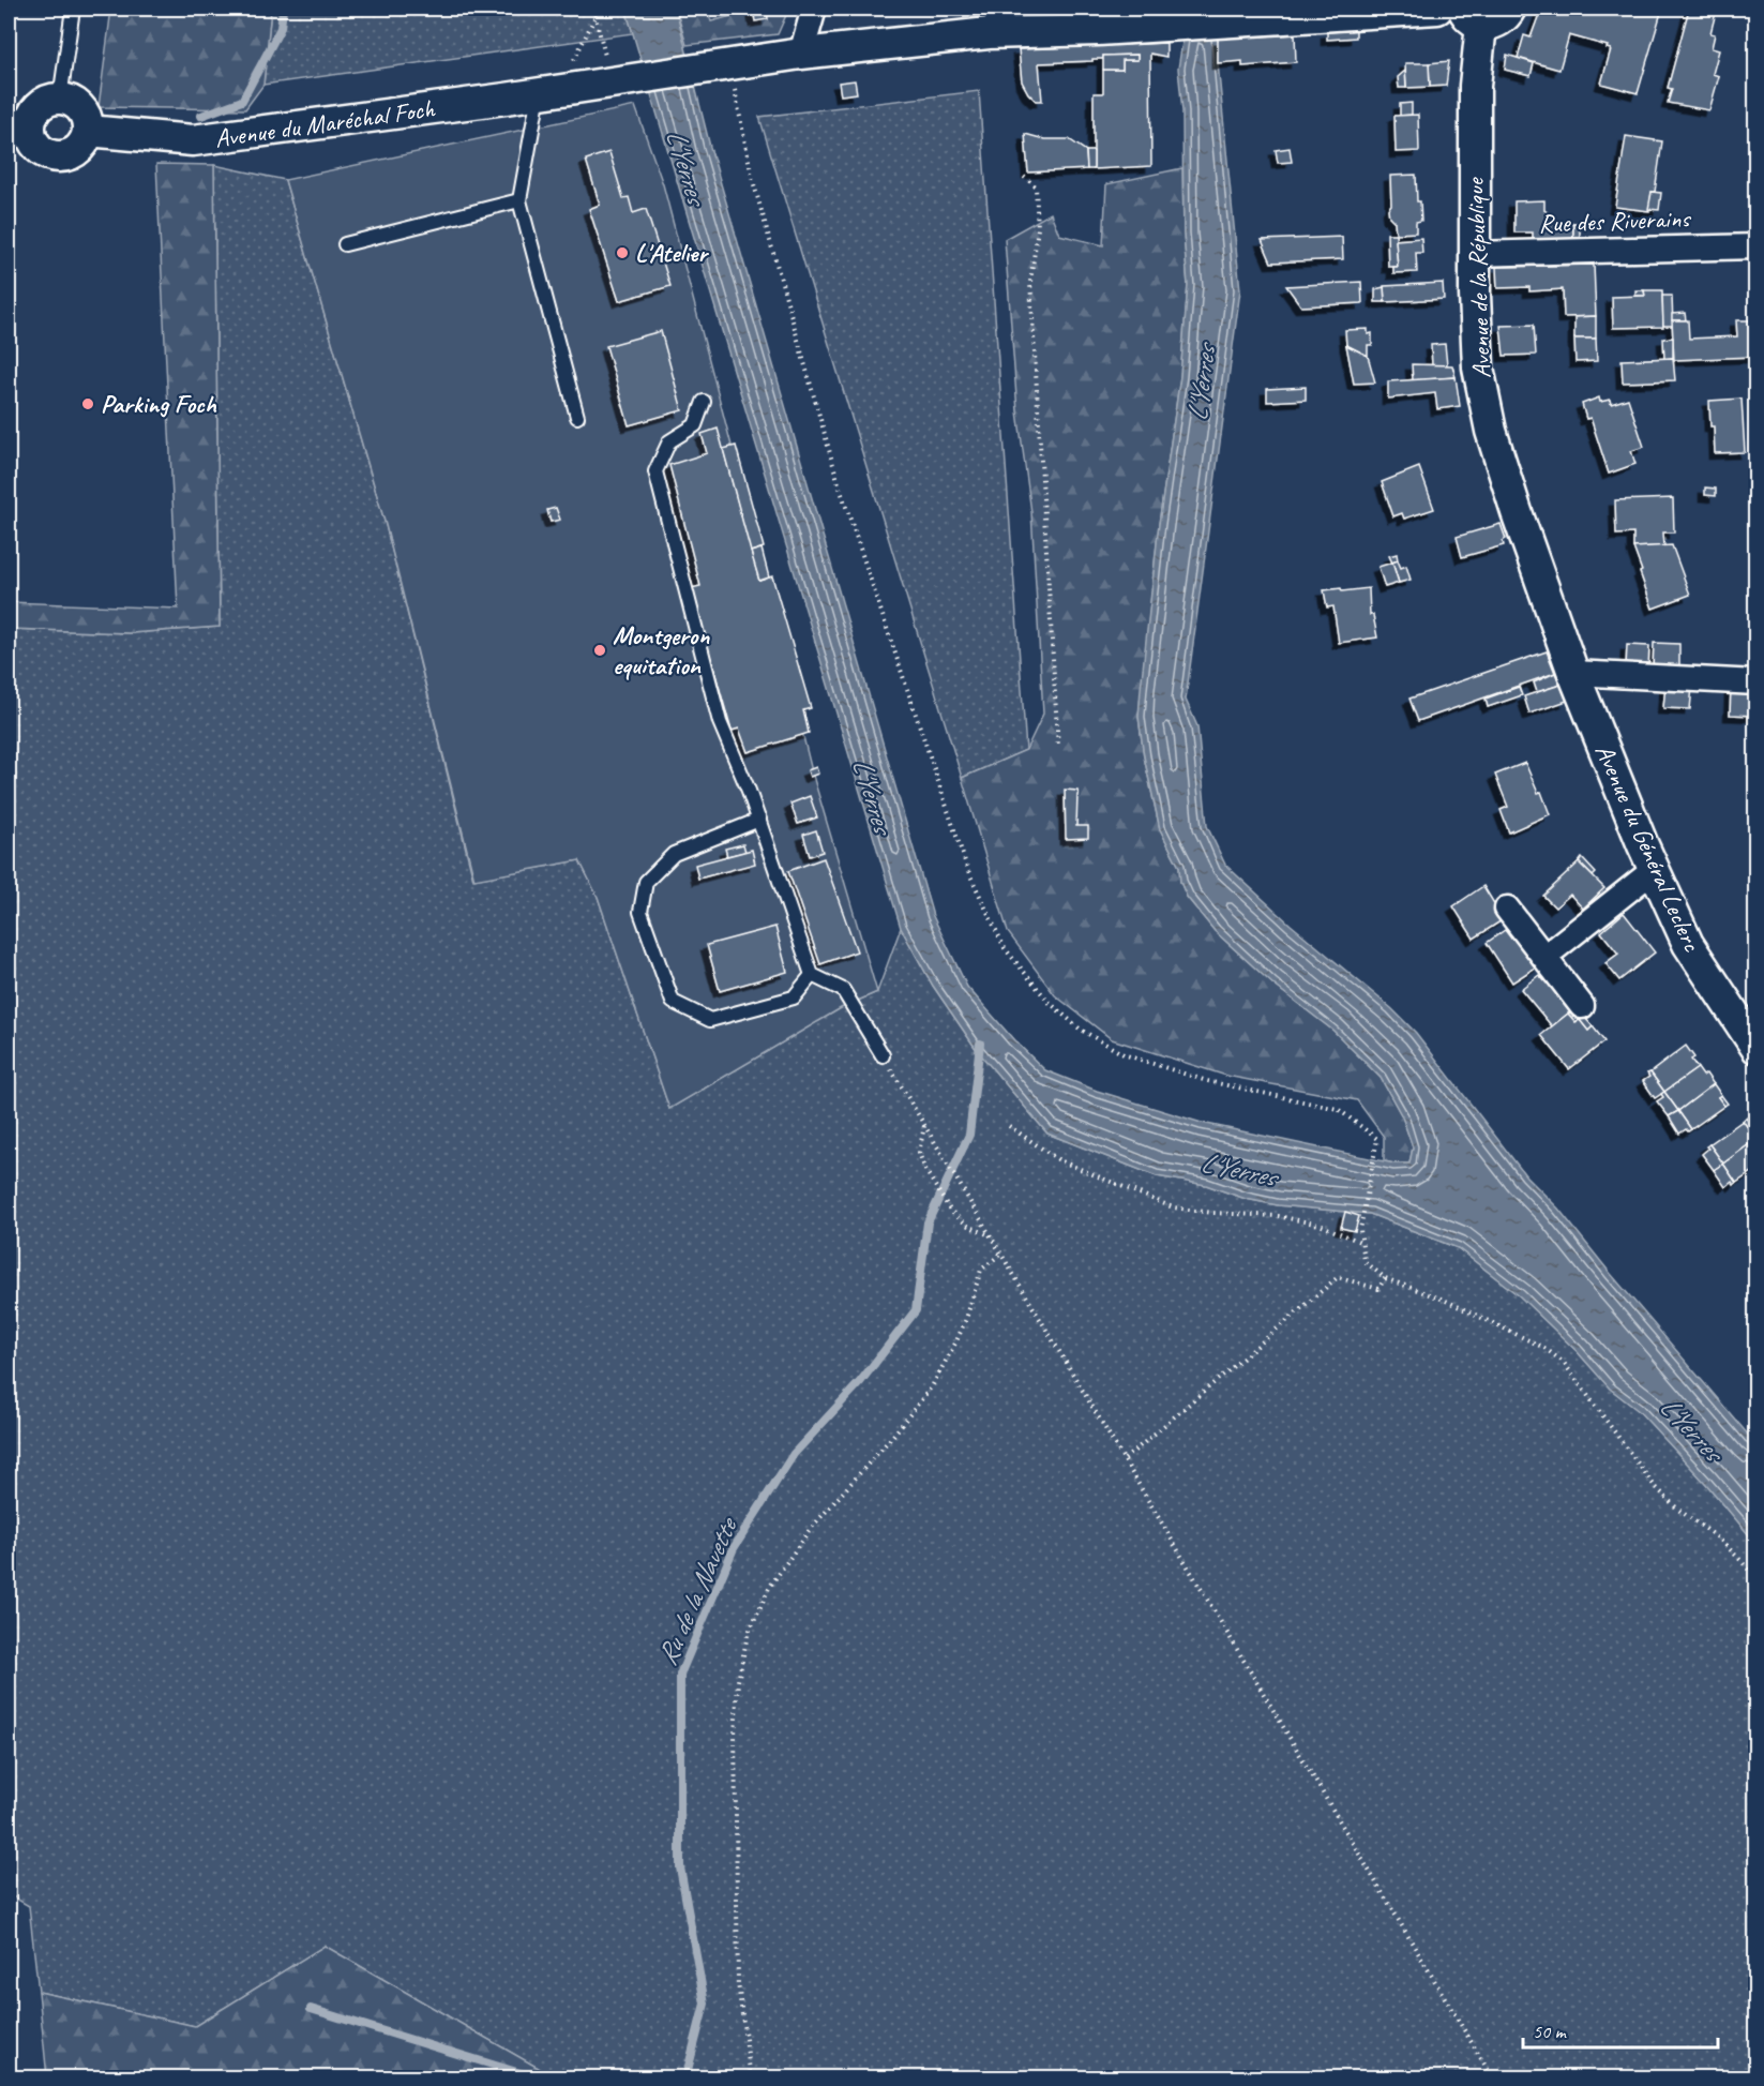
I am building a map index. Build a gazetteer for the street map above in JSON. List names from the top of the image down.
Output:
{
  "streets": {
    "street": [
      "Avenue du Maréchal Foch",
      "Rue des Riverains",
      "Avenue de la République",
      "Avenue du Général Leclerc"
    ]
  },
  "crossings": [
    ["Rue des Riverains", "Avenue de la République"],
    ["Avenue de la République", "Avenue du Général Leclerc"]
  ],
  "water": ["L'Yerres", "Ru de la Navette"],
  "places": ["L'Atelier", "Parking Foch", "Montgeron equitation"],
  "scale_bar": "50 m"
}
